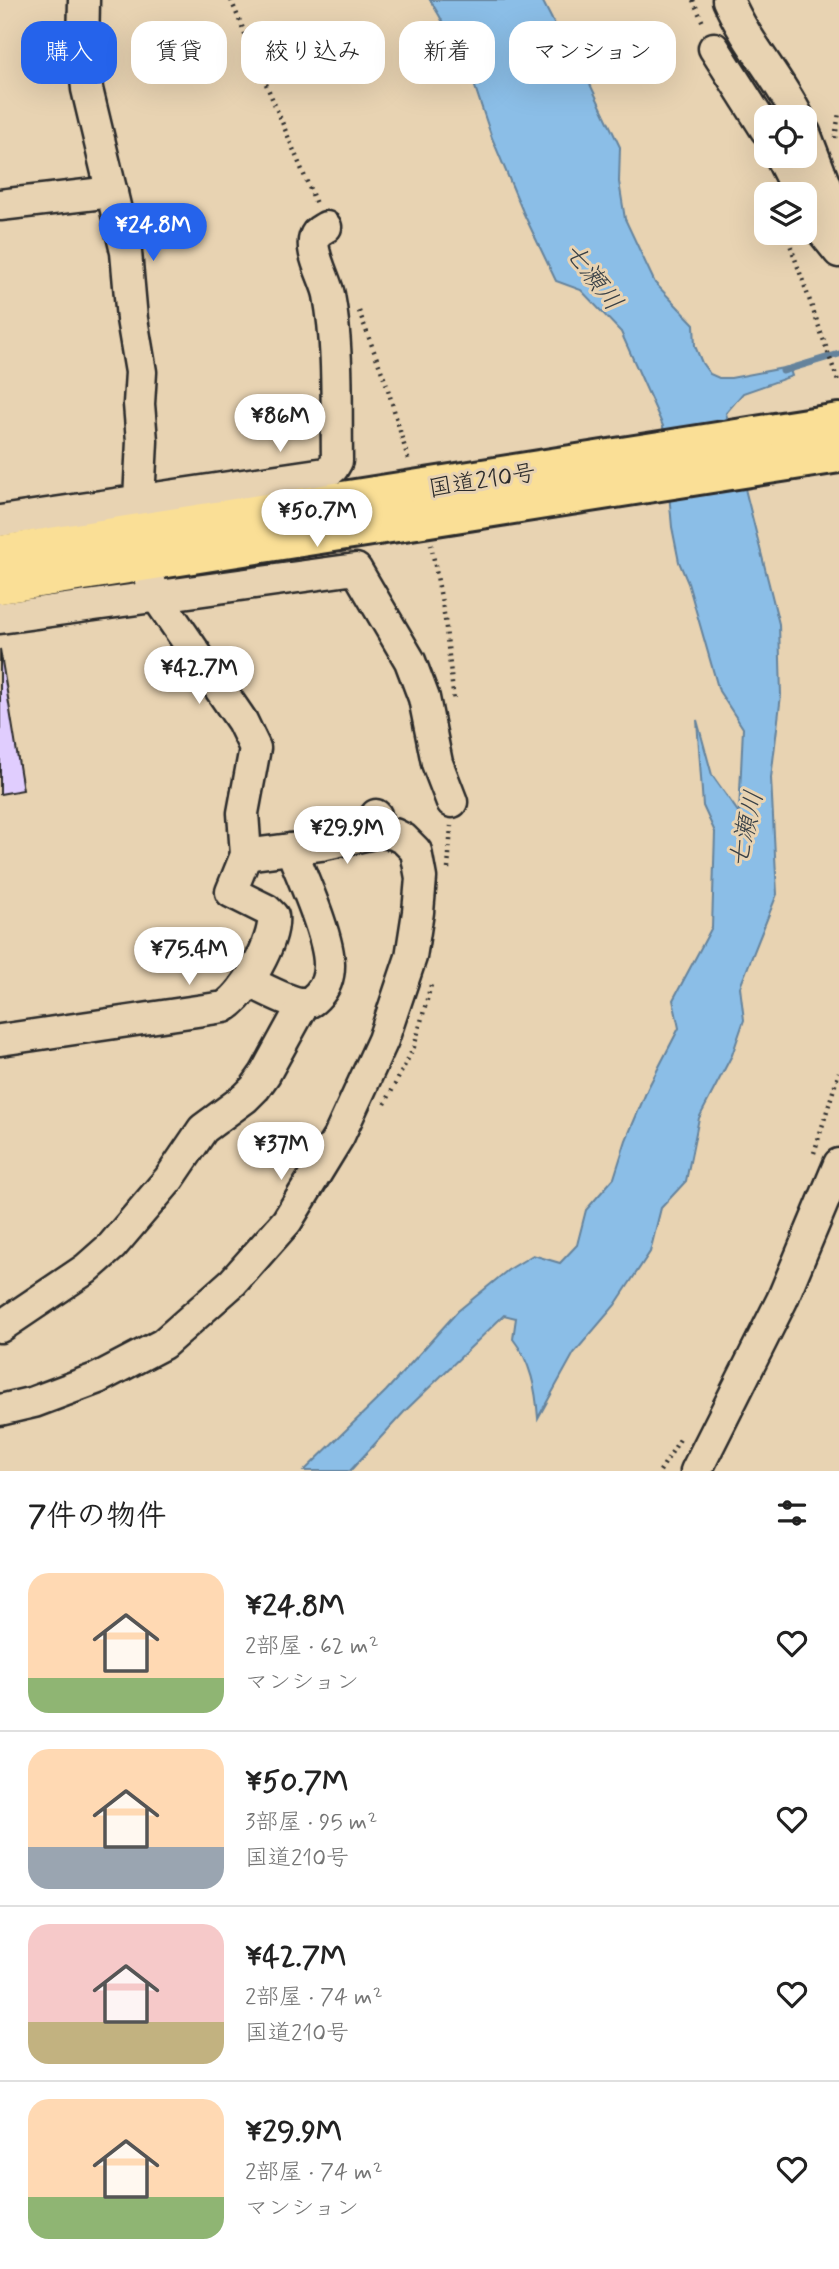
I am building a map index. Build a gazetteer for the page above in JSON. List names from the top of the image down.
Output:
{
  "streets": {
    "highway": ["国道210号"]
  },
  "water": ["七瀬川"],
  "page": {
    "chip": [
      "購入",
      "賃貸",
      "絞り込み",
      "新着",
      "マンション"
    ],
    "price": [
      "¥24.8M",
      "¥86M",
      "¥50.7M",
      "¥42.7M",
      "¥29.9M",
      "¥75.4M",
      "¥37M"
    ],
    "heading": "7件の物件",
    "list": [
      {
        "name": "¥24.8M",
        "note": "2部屋 · 62 m² · マンション"
      },
      {
        "name": "¥50.7M",
        "note": "3部屋 · 95 m² · 国道210号"
      },
      {
        "name": "¥42.7M",
        "note": "2部屋 · 74 m² · 国道210号"
      },
      {
        "name": "¥29.9M",
        "note": "2部屋 · 74 m² · マンション"
      }
    ]
  }
}
